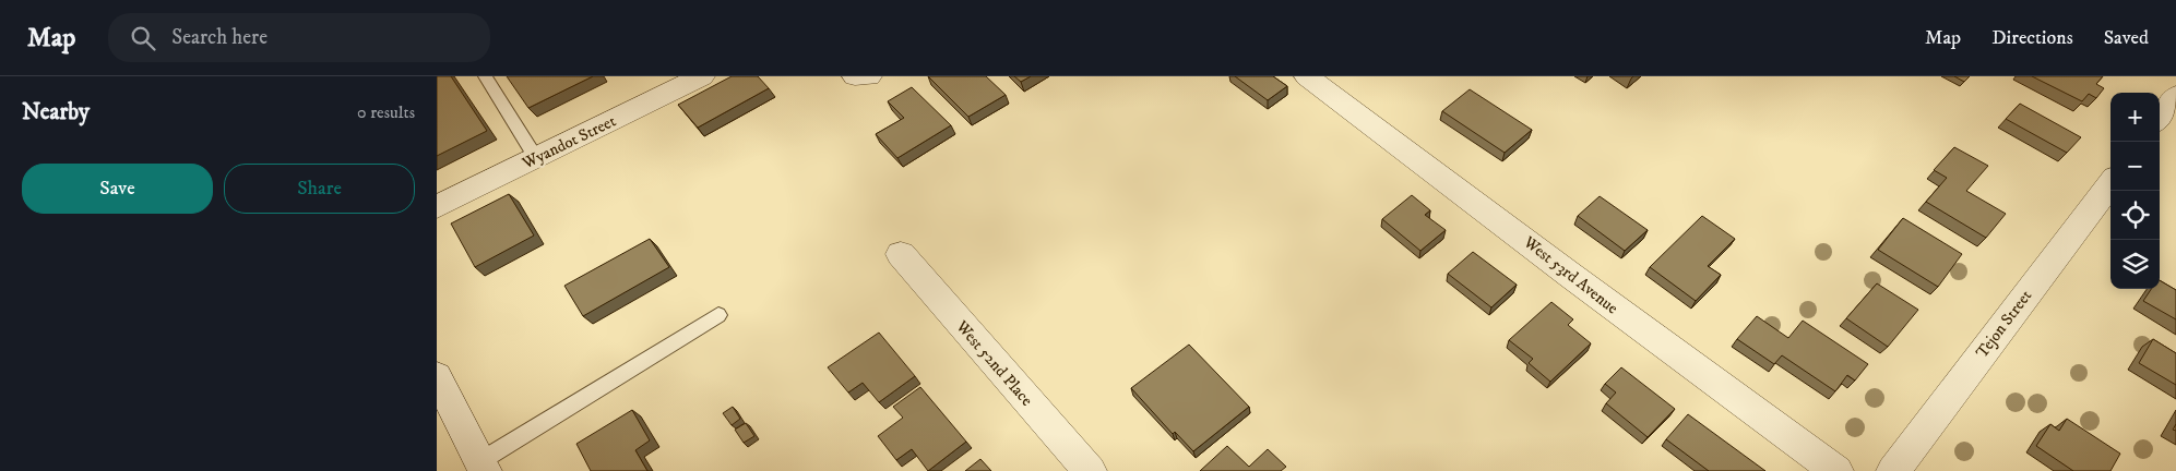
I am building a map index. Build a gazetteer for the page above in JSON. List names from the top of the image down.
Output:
{
  "streets": {
    "street": [
      "Wyandot Street",
      "West 53rd Avenue",
      "Tejon Street",
      "West 52nd Place"
    ]
  },
  "page": {
    "header": "Map",
    "search": "Search here",
    "nav": ["Map", "Directions", "Saved"],
    "heading": ["Nearby", "0 results"],
    "map_buttons": ["+", "−"],
    "buttons": ["Save", "Share"]
  }
}
